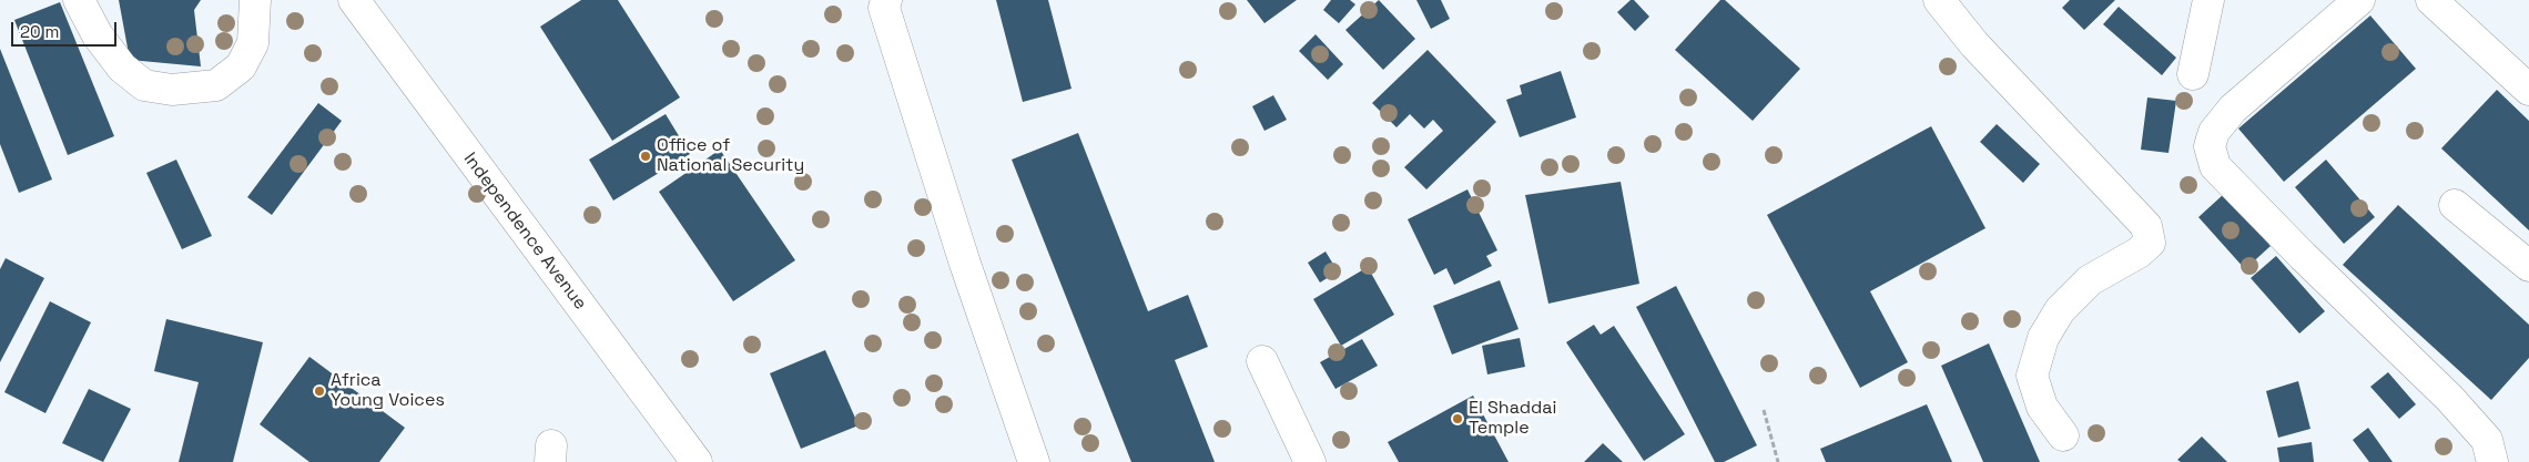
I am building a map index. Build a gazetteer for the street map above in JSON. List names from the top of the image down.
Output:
{
  "streets": {
    "street": ["Independence Avenue"]
  },
  "places": ["Office of National Security", "Africa Young Voices", "El Shaddai Temple"],
  "scale_bar": "20 m"
}
